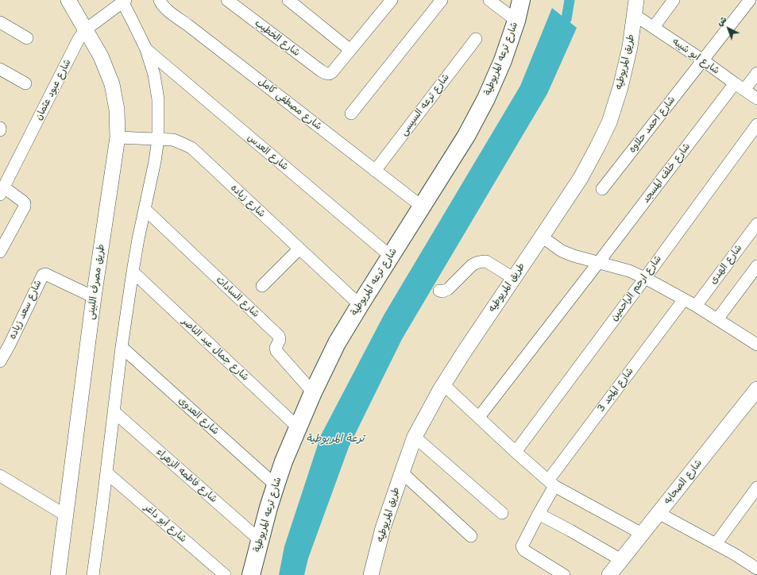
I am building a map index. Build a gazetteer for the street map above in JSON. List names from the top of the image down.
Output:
{
  "streets": {
    "main road": ["شارع ترعه المريوطية"],
    "street": [
      "شارع الخطيب",
      "شارع ابو شيبه",
      "طريق المريوطيه",
      "شارع عبود عثمان",
      "شارع مصطفى كامل",
      "شارع ترعه السيسى",
      "شارع احمد حلاوه",
      "شارع العدس",
      "شارع خلف المسجد",
      "شارع زياده",
      "شارع الهدى",
      "طريق مصرف اللبينى",
      "شارع ارحم الراحمين",
      "شارع السادات",
      "شارع سعد زياده",
      "شارع جمال عبد الناصر",
      "شارع المجد 3",
      "شارع العدوى",
      "شارع فاطمه الزهراء",
      "شارع الصحابه",
      "شارع أبو داغر"
    ]
  },
  "crossings": [
    ["شارع ابو شيبه", "طريق المريوطيه"],
    ["شارع ابو شيبه", "شارع احمد حلاوه"],
    ["شارع ابو شيبه", "شارع خلف المسجد"],
    ["شارع ترعه المريوطية", "شارع مصطفى كامل"],
    ["شارع ترعه المريوطية", "شارع العدس"],
    ["شارع ترعه المريوطية", "شارع زياده"],
    ["شارع ترعه المريوطية", "شارع السادات"],
    ["شارع ترعه المريوطية", "شارع جمال عبد الناصر"],
    ["شارع ترعه المريوطية", "شارع العدوى"],
    ["شارع ترعه المريوطية", "شارع فاطمه الزهراء"],
    ["شارع عبود عثمان", "طريق مصرف اللبينى"],
    ["شارع مصطفى كامل", "شارع ترعه السيسى"],
    ["شارع زياده", "طريق مصرف اللبينى"],
    ["طريق مصرف اللبينى", "شارع سعد زياده"]
  ],
  "water": ["ترعة المريوطية"],
  "north": "top left"
}
